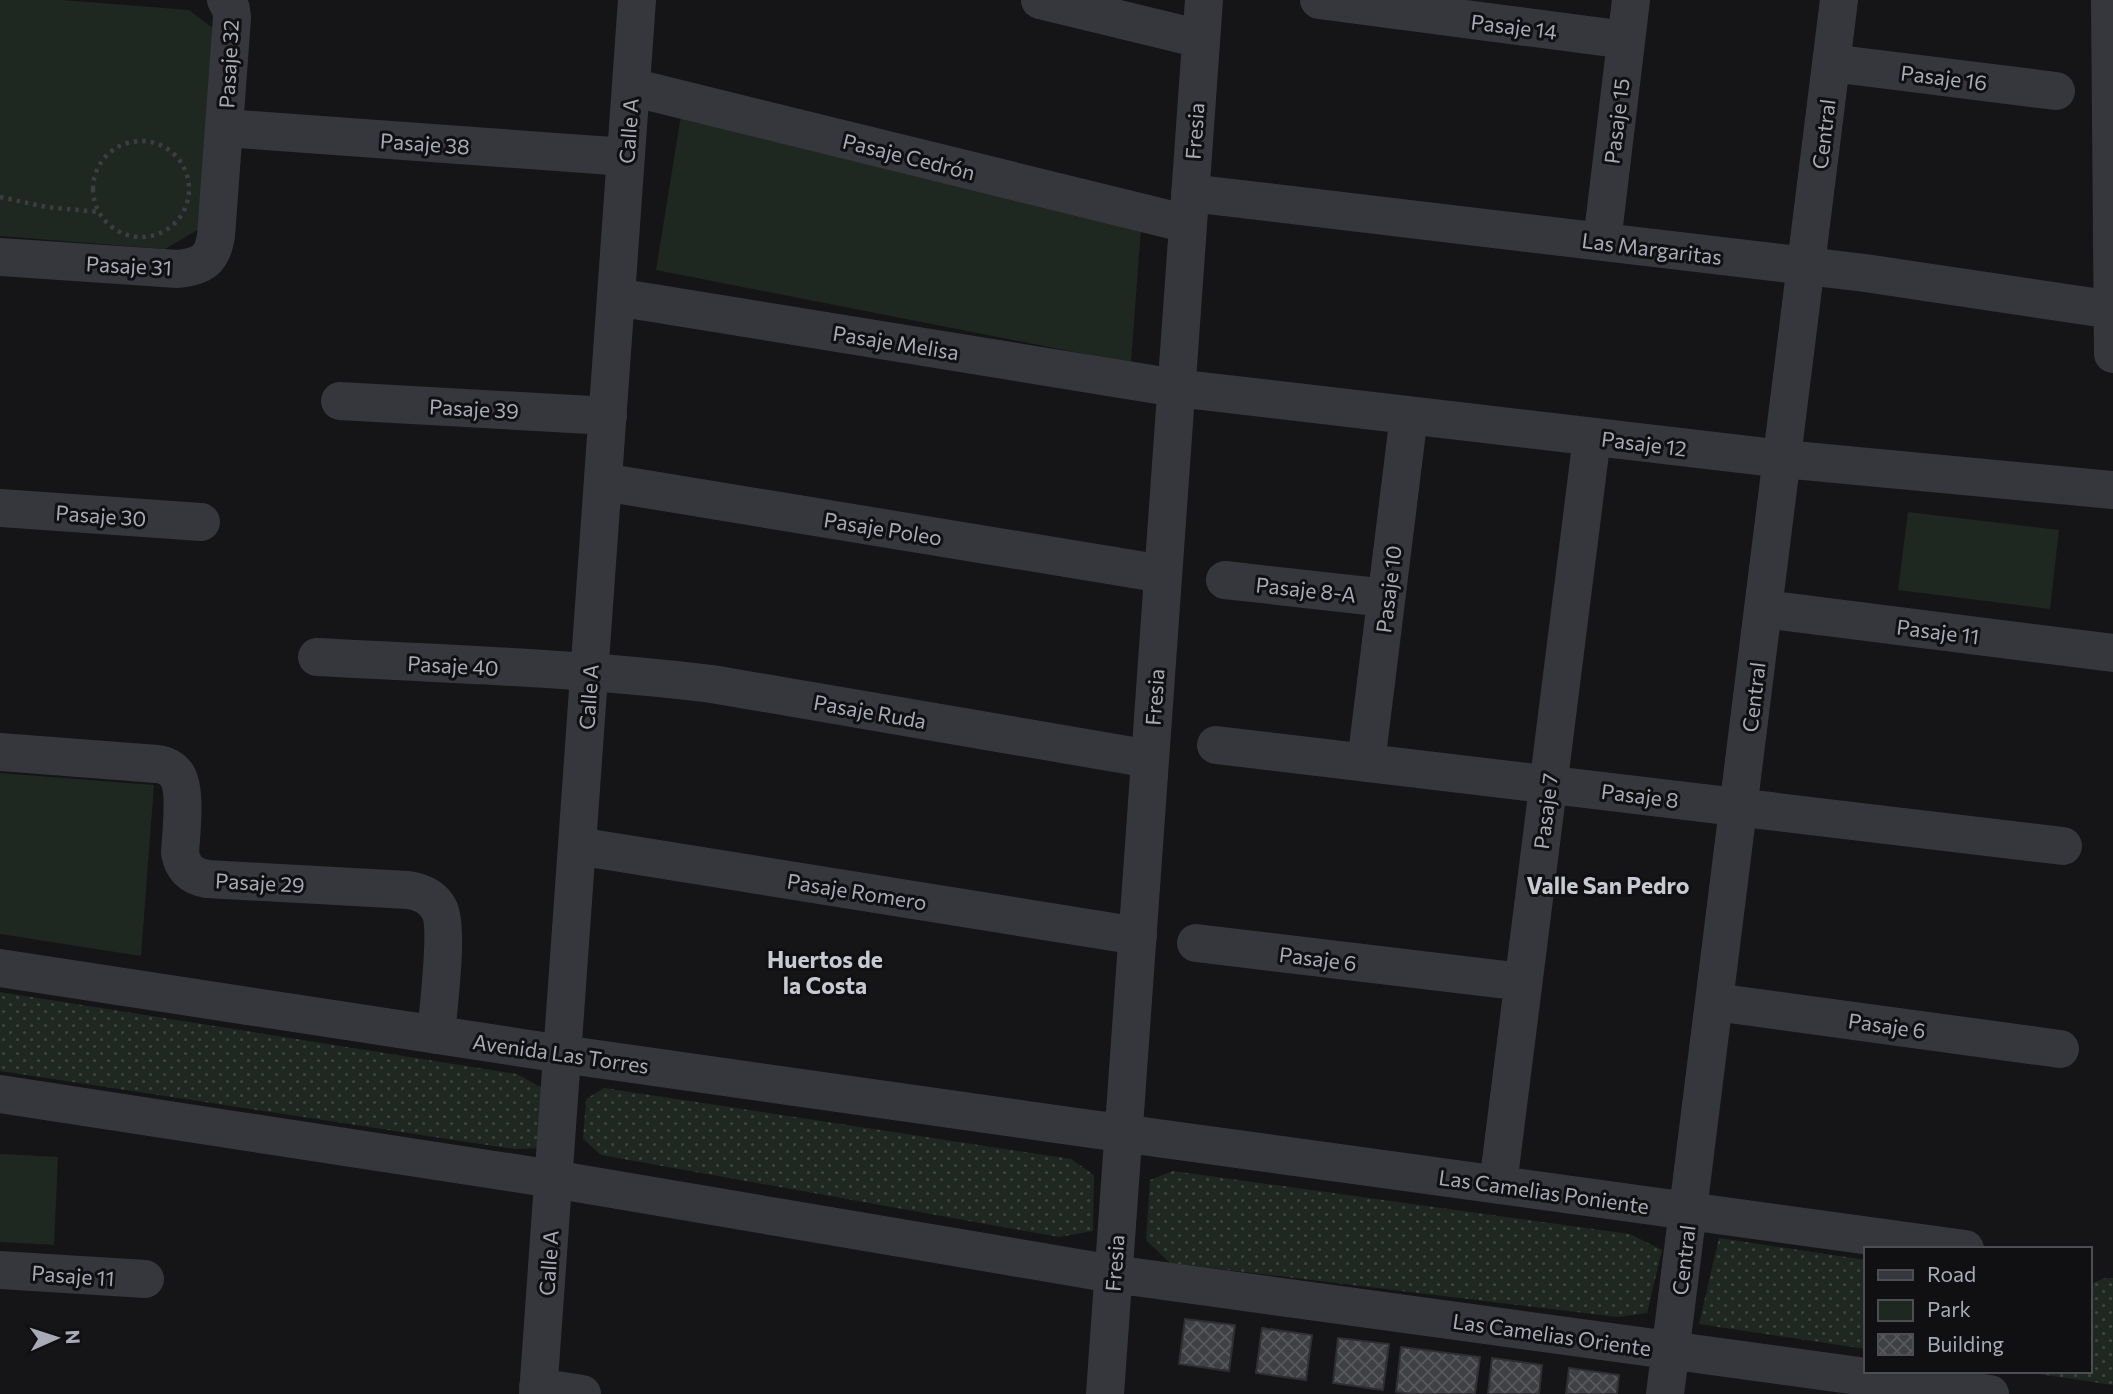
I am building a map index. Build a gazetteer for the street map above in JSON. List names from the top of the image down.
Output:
{
  "streets": {
    "street": [
      "Pasaje 14",
      "Pasaje 32",
      "Pasaje 16",
      "Pasaje 15",
      "Calle A",
      "Fresia",
      "Central",
      "Pasaje 38",
      "Pasaje Cedrón",
      "Las Margaritas",
      "Pasaje 31",
      "Pasaje Melisa",
      "Pasaje 39",
      "Pasaje 12",
      "Pasaje 30",
      "Pasaje Poleo",
      "Pasaje 8-A",
      "Pasaje 10",
      "Pasaje 11",
      "Pasaje 40",
      "Pasaje Ruda",
      "Pasaje 8",
      "Pasaje 7",
      "Pasaje 29",
      "Pasaje Romero",
      "Pasaje 6",
      "Avenida Las Torres",
      "Las Camelias Poniente",
      "Las Camelias Oriente"
    ]
  },
  "crossings": [
    ["Pasaje 14", "Pasaje 15"],
    ["Pasaje 32", "Pasaje 38"],
    ["Pasaje 32", "Pasaje 31"],
    ["Pasaje 16", "Central"],
    ["Pasaje 15", "Las Margaritas"],
    ["Calle A", "Pasaje 38"],
    ["Calle A", "Pasaje Cedrón"],
    ["Calle A", "Pasaje Melisa"],
    ["Calle A", "Pasaje 39"],
    ["Calle A", "Pasaje Poleo"],
    ["Calle A", "Pasaje 40"],
    ["Calle A", "Pasaje Ruda"],
    ["Calle A", "Pasaje Romero"],
    ["Calle A", "Avenida Las Torres"],
    ["Fresia", "Pasaje Cedrón"],
    ["Fresia", "Las Margaritas"],
    ["Fresia", "Pasaje Melisa"],
    ["Fresia", "Pasaje 12"],
    ["Fresia", "Pasaje Poleo"],
    ["Fresia", "Pasaje Ruda"],
    ["Fresia", "Pasaje Romero"],
    ["Fresia", "Avenida Las Torres"],
    ["Fresia", "Las Camelias Poniente"],
    ["Fresia", "Las Camelias Oriente"],
    ["Central", "Las Margaritas"],
    ["Central", "Pasaje 12"],
    ["Central", "Pasaje 11"],
    ["Central", "Pasaje 8"],
    ["Central", "Pasaje 6"],
    ["Central", "Las Camelias Poniente"],
    ["Central", "Las Camelias Oriente"],
    ["Pasaje 38", "Pasaje 31"],
    ["Pasaje Cedrón", "Las Margaritas"],
    ["Pasaje Melisa", "Pasaje 12"],
    ["Pasaje 12", "Pasaje 10"],
    ["Pasaje 12", "Pasaje 7"],
    ["Pasaje 8-A", "Pasaje 10"],
    ["Pasaje 10", "Pasaje 8"],
    ["Pasaje 40", "Pasaje Ruda"],
    ["Pasaje 8", "Pasaje 7"],
    ["Pasaje 7", "Pasaje 6"],
    ["Pasaje 7", "Las Camelias Poniente"],
    ["Pasaje 29", "Avenida Las Torres"],
    ["Avenida Las Torres", "Las Camelias Poniente"]
  ],
  "districts": ["Valle San Pedro", "Huertos de la Costa"],
  "legend": ["Road", "Park", "Building"],
  "north": "right"
}
